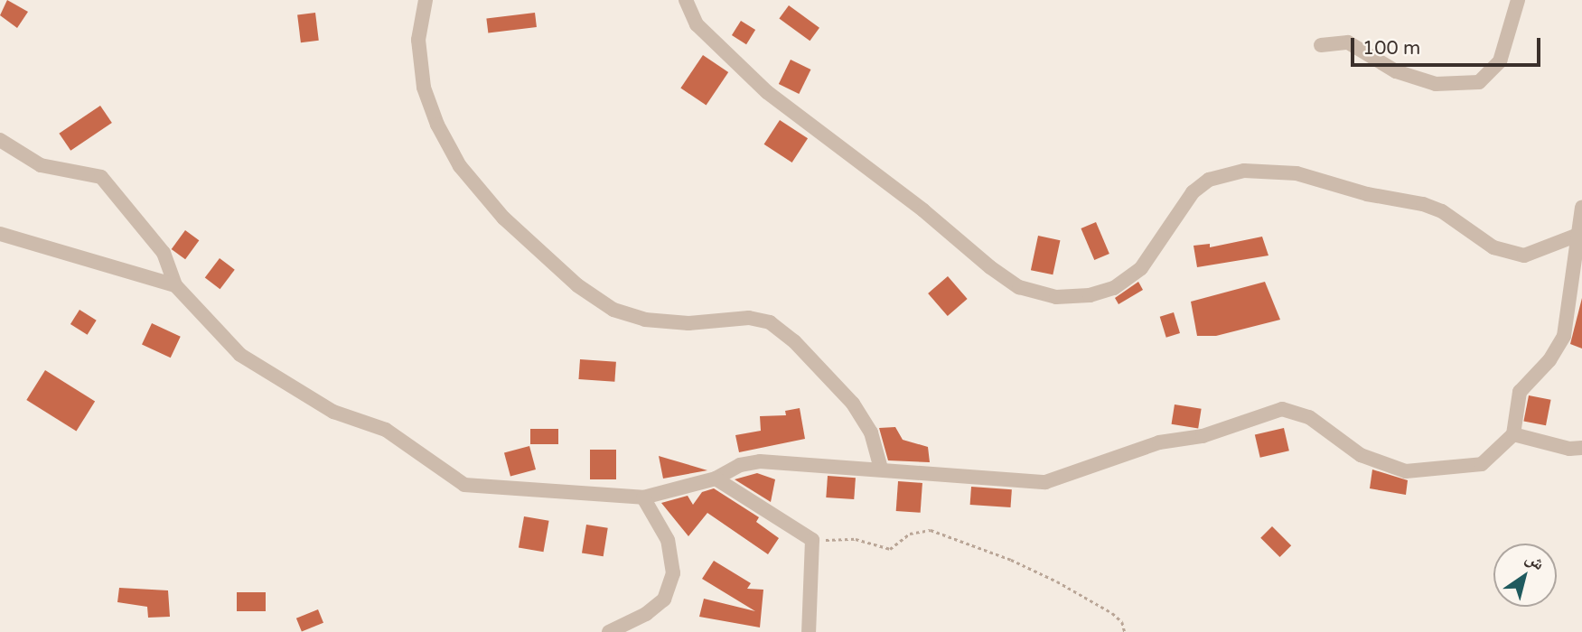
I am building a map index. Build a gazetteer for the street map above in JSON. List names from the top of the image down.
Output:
{
  "scale_bar": "100 m",
  "north": "top right"
}
